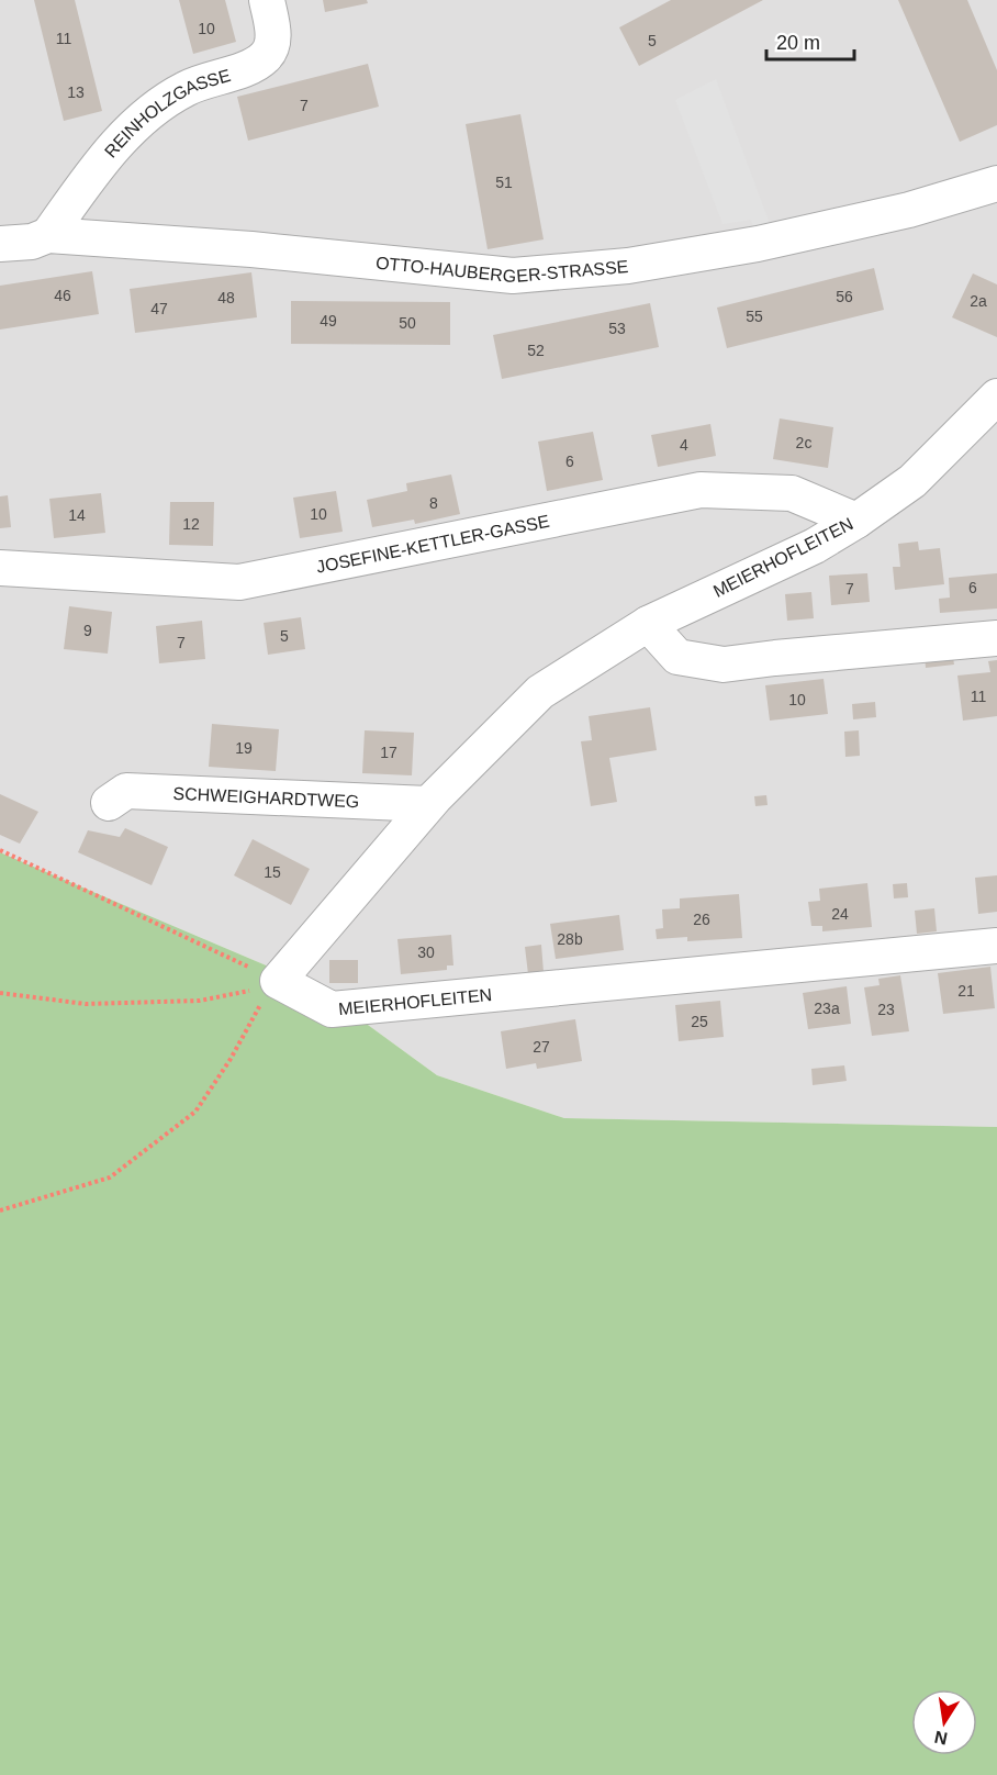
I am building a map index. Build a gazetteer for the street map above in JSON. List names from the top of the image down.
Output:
{
  "streets": {
    "street": [
      "REINHOLZGASSE",
      "OTTO-HAUBERGER-STRASSE",
      "JOSEFINE-KETTLER-GASSE",
      "MEIERHOFLEITEN",
      "SCHWEIGHARDTWEG"
    ]
  },
  "crossings": [
    ["REINHOLZGASSE", "OTTO-HAUBERGER-STRASSE"],
    ["JOSEFINE-KETTLER-GASSE", "MEIERHOFLEITEN"],
    ["MEIERHOFLEITEN", "SCHWEIGHARDTWEG"]
  ],
  "house_numbers": [
    "10",
    "11",
    "5",
    "13",
    "7",
    "51",
    "46",
    "56",
    "48",
    "2a",
    "47",
    "55",
    "49",
    "50",
    "53",
    "52",
    "2c",
    "4",
    "6",
    "8",
    "10",
    "14",
    "12",
    "6",
    "7",
    "9",
    "5",
    "7",
    "11",
    "10",
    "19",
    "17",
    "15",
    "24",
    "26",
    "28b",
    "30",
    "21",
    "23a",
    "23",
    "25",
    "27"
  ],
  "scale_bar": "20 m",
  "north": "bottom"
}
